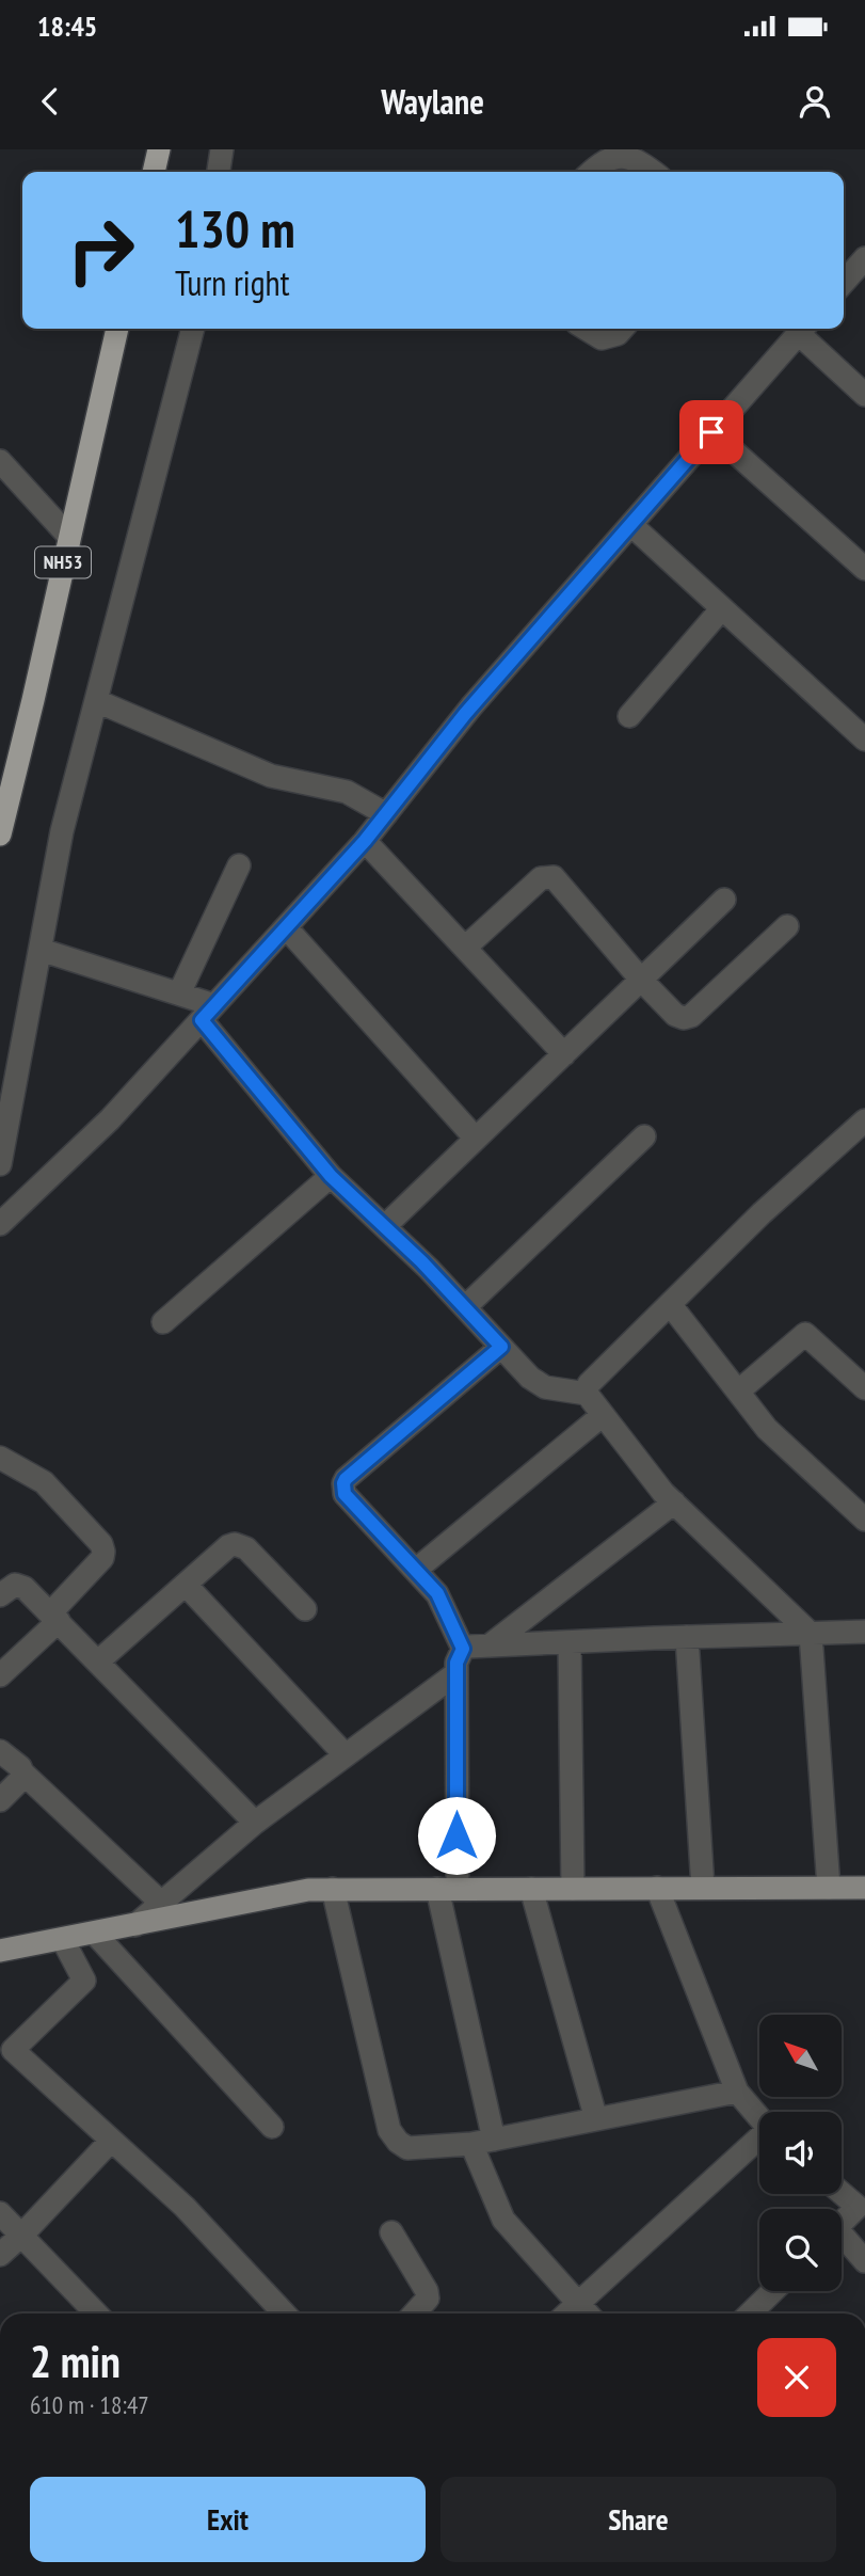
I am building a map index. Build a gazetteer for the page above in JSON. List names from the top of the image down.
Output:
{
  "streets": {
    "highway": ["NH53"]
  },
  "north": "top left",
  "page": {
    "status": "18:45",
    "header": "Waylane",
    "turn": ["130 m", "Turn right"],
    "heading": ["2 min", "610 m · 18:47"],
    "buttons": ["Exit", "Share"]
  }
}
